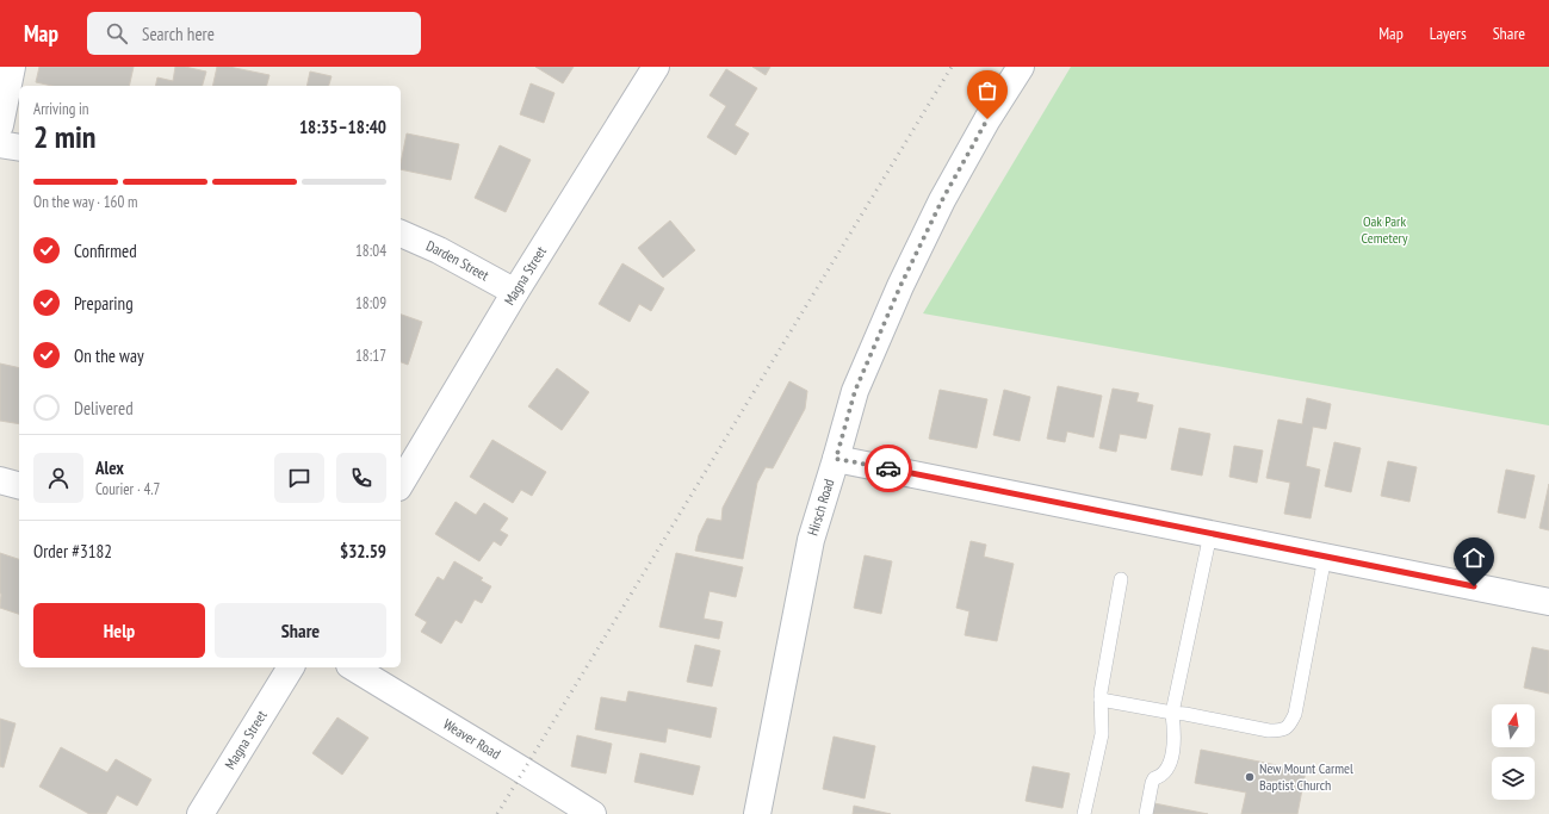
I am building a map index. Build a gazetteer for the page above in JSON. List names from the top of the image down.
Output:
{
  "streets": {
    "street": [
      "Darden Street",
      "Magna Street",
      "Hirsch Road",
      "Weaver Road"
    ]
  },
  "crossings": [
    ["Darden Street", "Magna Street"]
  ],
  "parks": ["Oak Park Cemetery"],
  "places": ["New Mount Carmel Baptist Church"],
  "north": "top",
  "page": {
    "header": "Map",
    "search": "Search here",
    "nav": ["Map", "Layers", "Share"],
    "heading": ["2 min", "Arriving in", "18:35–18:40"],
    "panel": [
      "Alex",
      "Courier · 4.7",
      "Order #3182",
      "$32.59"
    ],
    "bar": "On the way · 160 m",
    "list": [
      ["Confirmed", "18:04"],
      ["Preparing", "18:09"],
      ["On the way", "18:17"],
      "Delivered"
    ],
    "buttons": ["Help", "Share"]
  }
}
